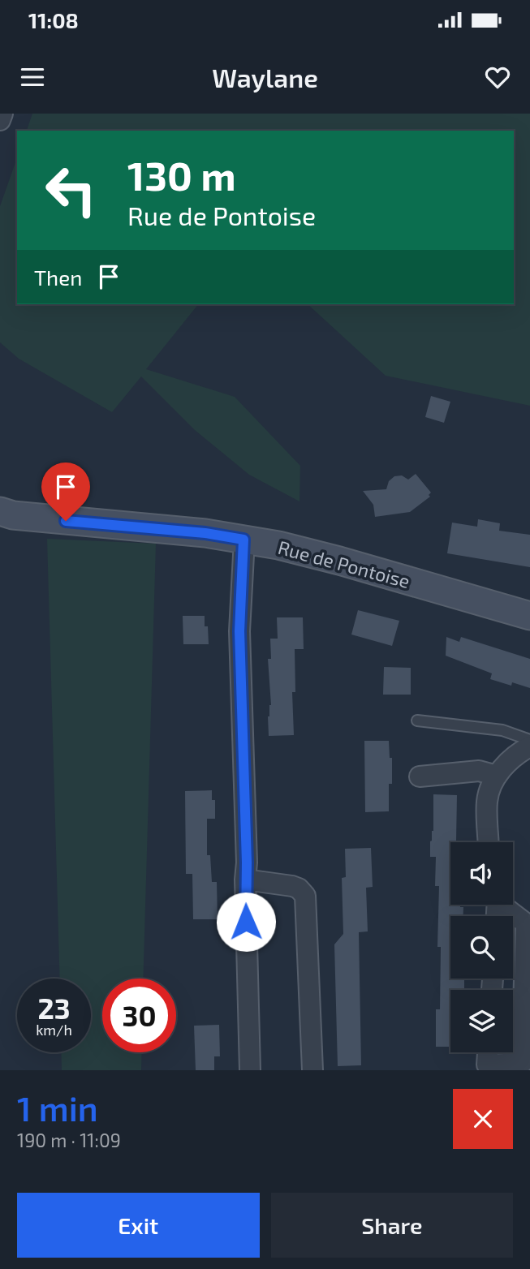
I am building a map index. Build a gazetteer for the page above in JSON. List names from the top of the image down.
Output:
{
  "streets": {
    "street": ["Rue de Pontoise"]
  },
  "page": {
    "status": "11:08",
    "header": "Waylane",
    "turn": ["130 m", "Rue de Pontoise"],
    "then": "Then",
    "speed": "23 km/h",
    "limit": "30",
    "heading": ["1 min", "190 m · 11:09"],
    "buttons": ["Exit", "Share"]
  }
}
